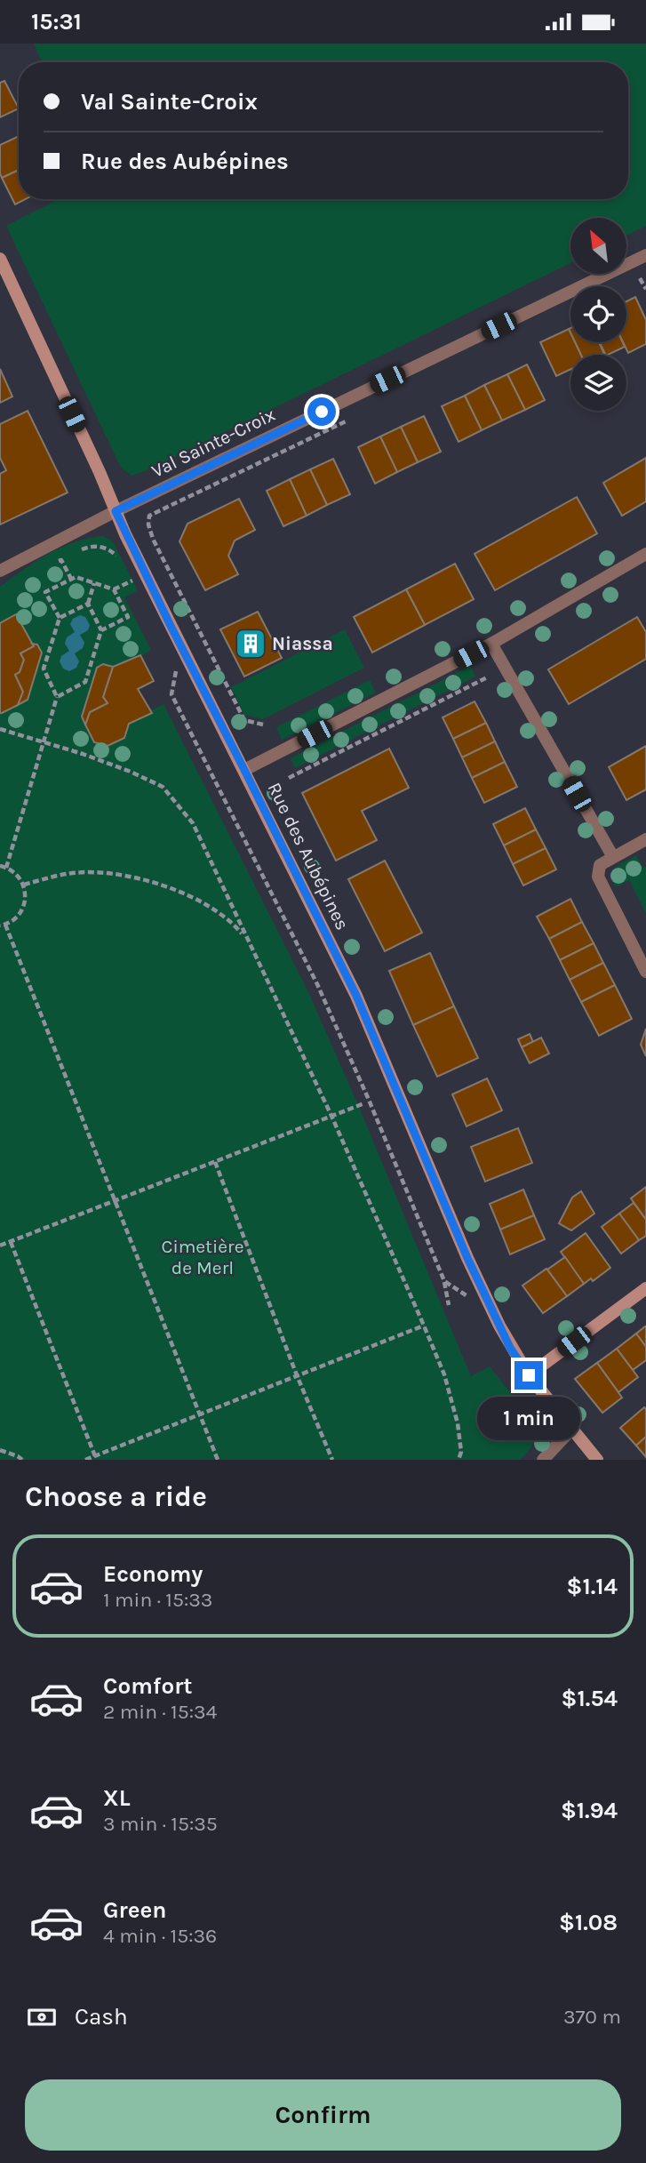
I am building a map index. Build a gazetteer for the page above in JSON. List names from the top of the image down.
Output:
{
  "streets": {
    "street": ["Val Sainte-Croix", "Rue des Aubépines"]
  },
  "crossings": [
    ["Val Sainte-Croix", "Rue des Aubépines"]
  ],
  "parks": ["Cimetière de Merl"],
  "places": {
    "building": ["Niassa"]
  },
  "north": "top left",
  "page": {
    "status": "15:31",
    "banner": ["Val Sainte-Croix", "Rue des Aubépines"],
    "bubble": "1 min",
    "heading": "Choose a ride",
    "list": [
      {
        "name": "Economy",
        "note": "1 min · 15:33",
        "value": "$1.14"
      },
      {
        "name": "Comfort",
        "note": "2 min · 15:34",
        "value": "$1.54"
      },
      {
        "name": "XL",
        "note": "3 min · 15:35",
        "value": "$1.94"
      },
      {
        "name": "Green",
        "note": "4 min · 15:36",
        "value": "$1.08"
      }
    ],
    "pay": ["Cash", "370 m"],
    "buttons": "Confirm"
  }
}
